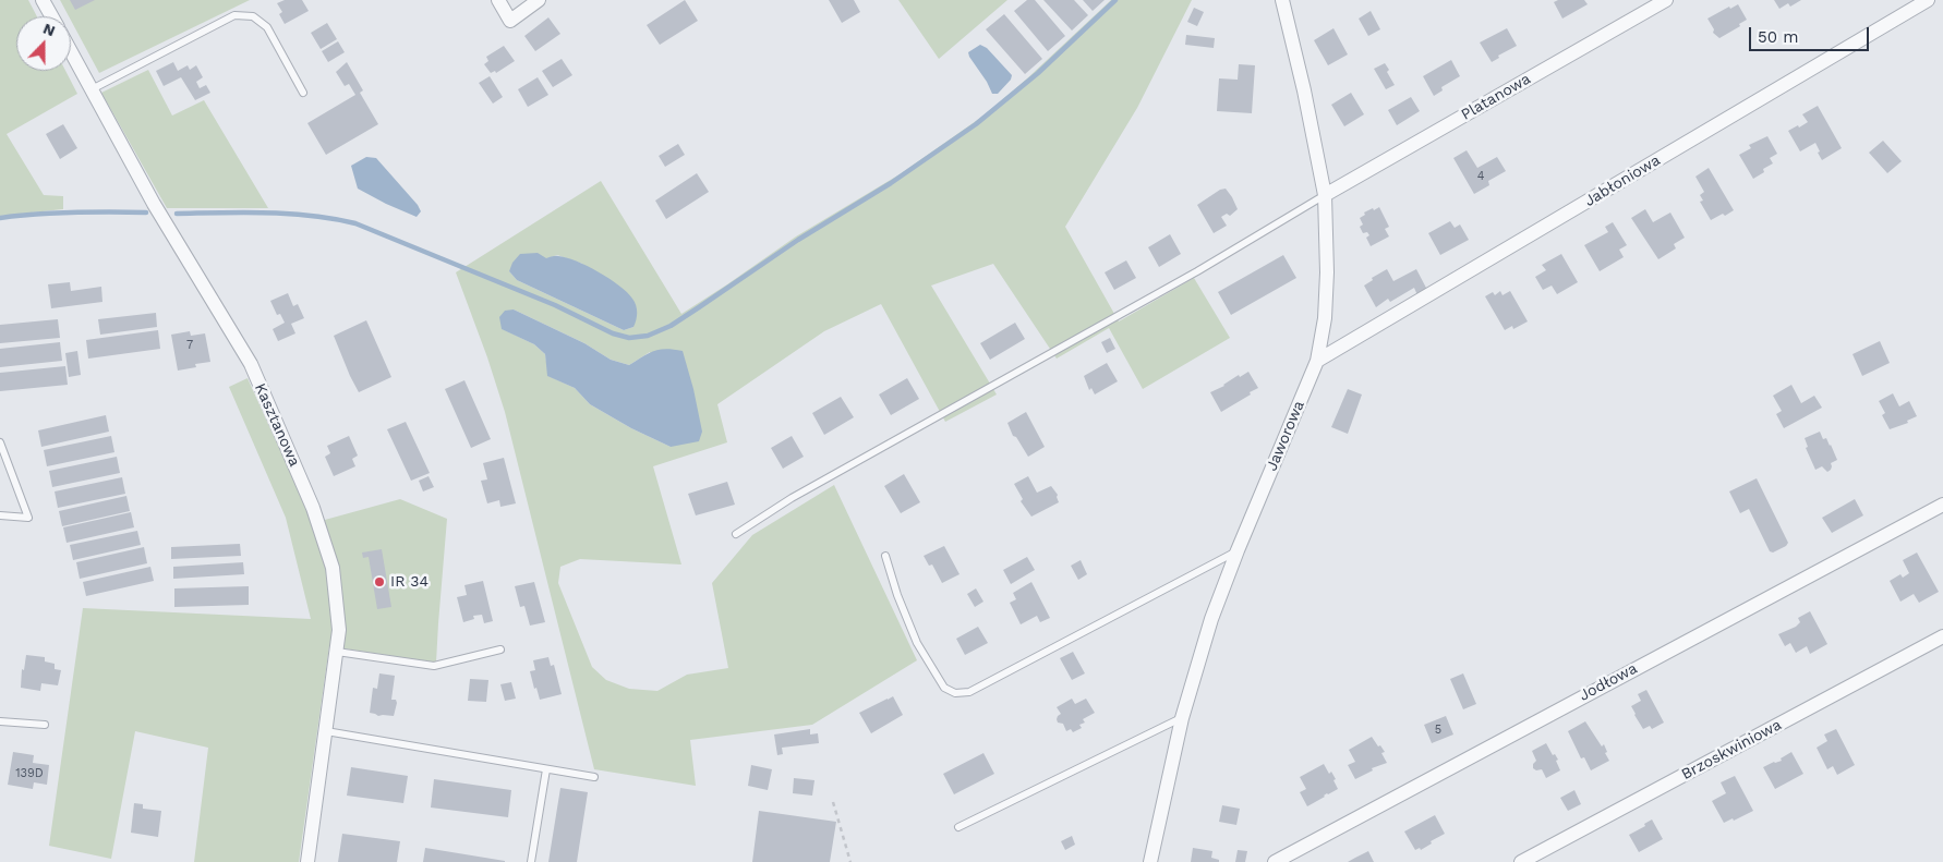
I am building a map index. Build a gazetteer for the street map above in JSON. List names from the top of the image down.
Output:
{
  "streets": {
    "street": [
      "Platanowa",
      "Jabłoniowa",
      "Kasztanowa",
      "Jaworowa",
      "Jodłowa",
      "Brzoskwiniowa"
    ]
  },
  "crossings": [
    ["Platanowa", "Jaworowa"],
    ["Jabłoniowa", "Jaworowa"]
  ],
  "places": ["IR 34"],
  "house_numbers": [
    "4",
    "7",
    "5",
    "139D"
  ],
  "scale_bar": "50 m",
  "north": "top"
}
